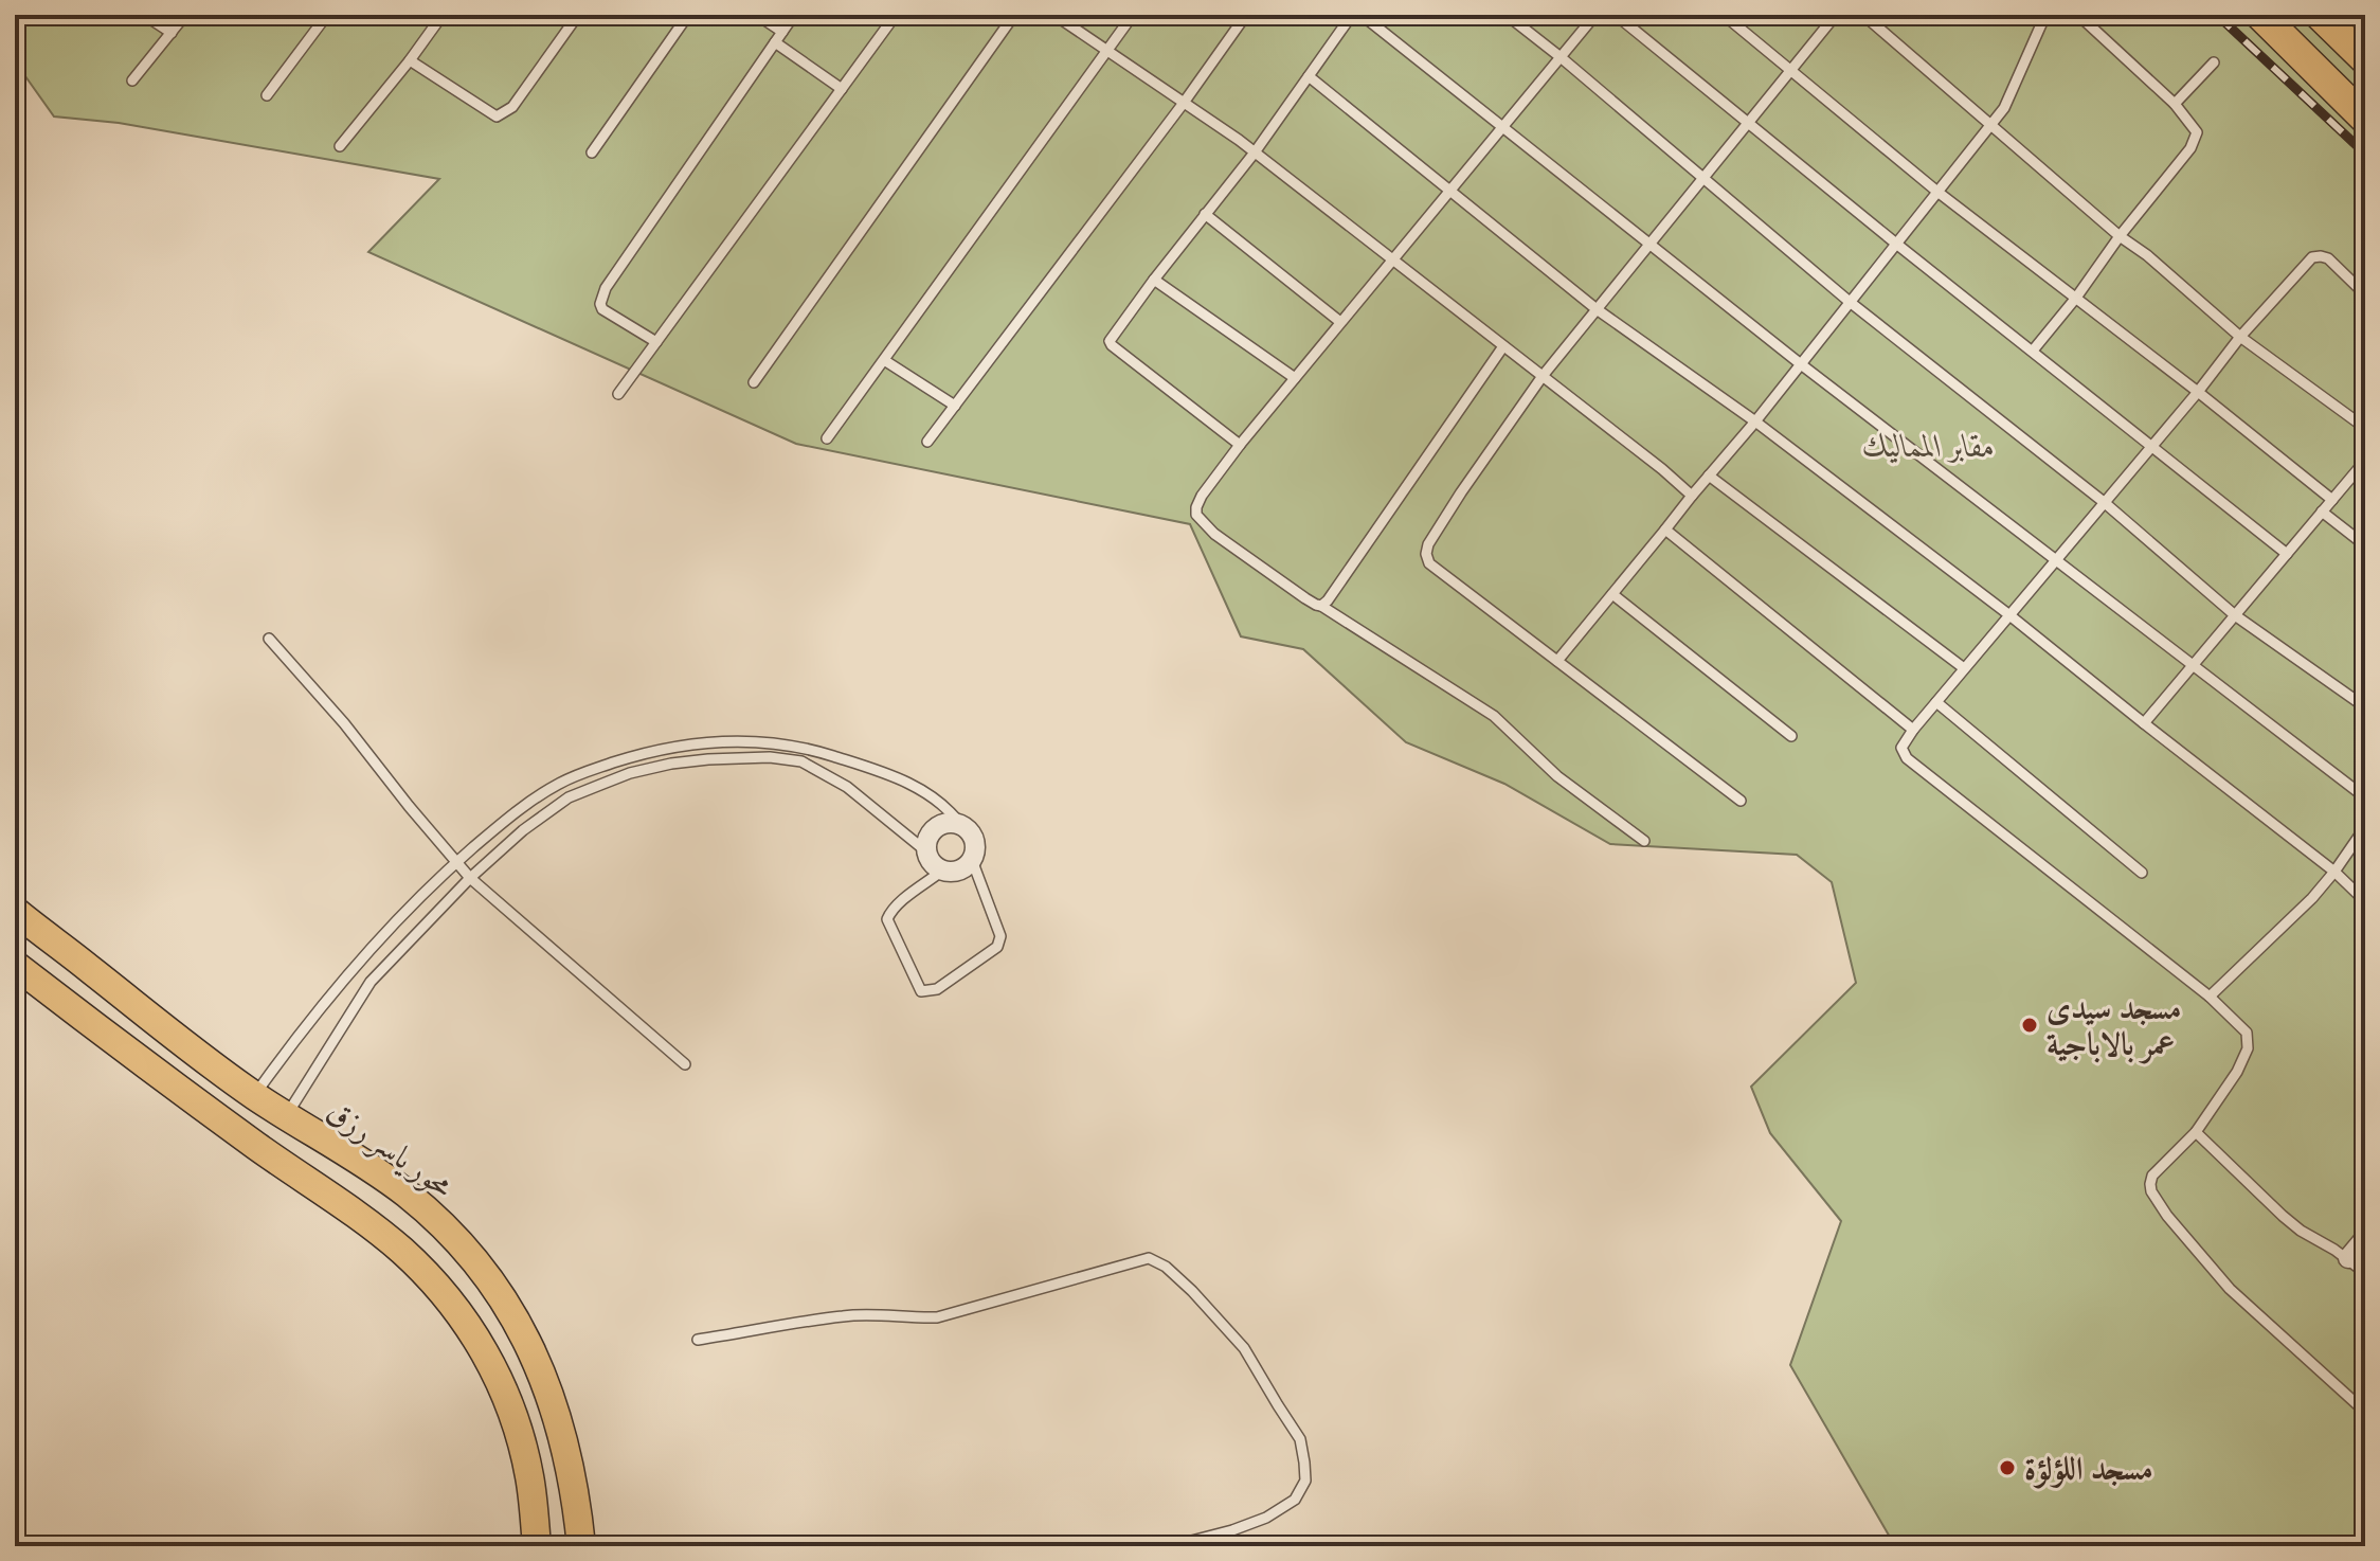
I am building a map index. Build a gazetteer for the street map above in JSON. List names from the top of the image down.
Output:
{
  "streets": {
    "main road": ["محور ياسر رزق"]
  },
  "parks": ["مقابر المماليك"],
  "places": ["مسجد سيدى عمر بالاباجية", "مسجد اللؤلؤة"]
}
